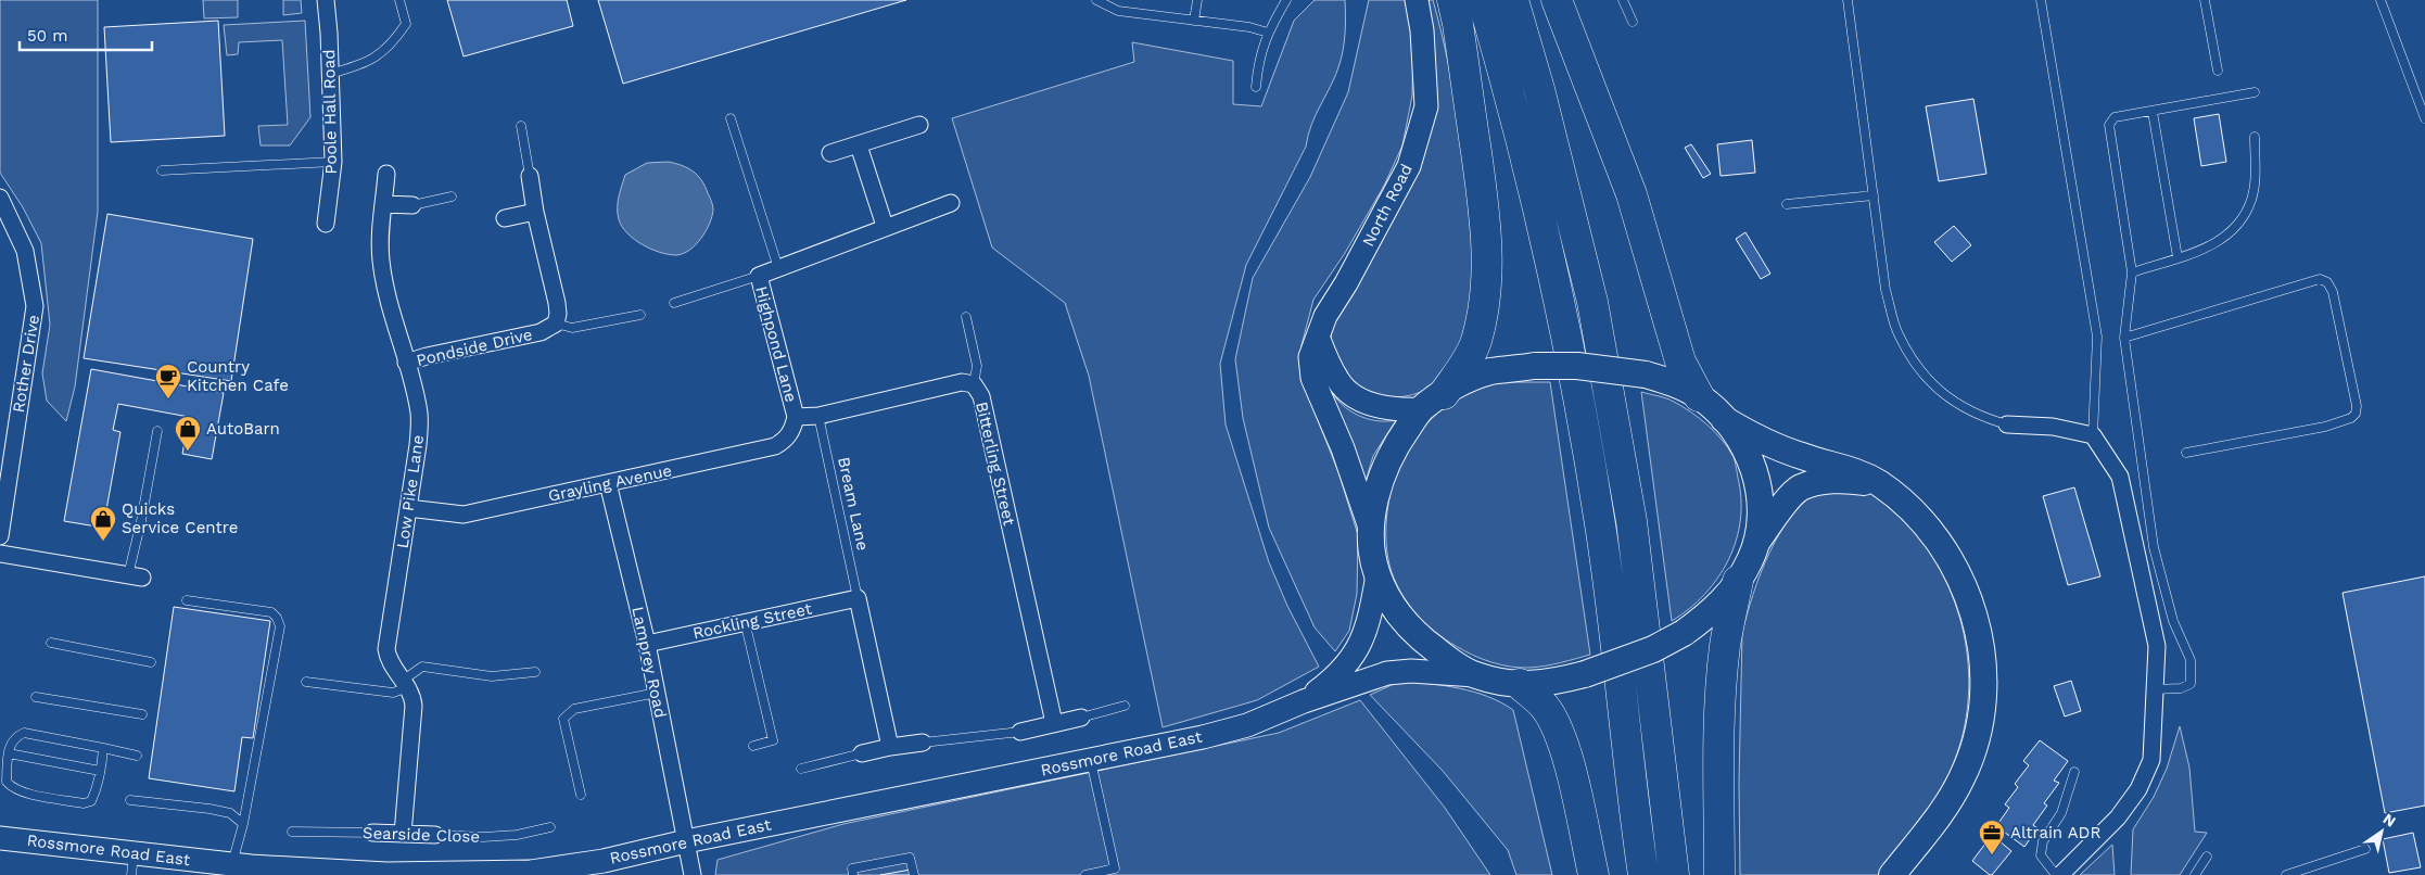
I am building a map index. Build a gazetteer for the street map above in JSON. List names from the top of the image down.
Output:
{
  "streets": {
    "main road": ["North Road", "Rossmore Road East"],
    "street": [
      "Poole Hall Road",
      "Highpond Lane",
      "Pondside Drive",
      "Rother Drive",
      "Bitterling Street",
      "Grayling Avenue",
      "Low Pike Lane",
      "Rockling Street",
      "Lamprey Road",
      "Searside Close"
    ],
    "lane": ["Bream Lane"]
  },
  "crossings": [
    ["Highpond Lane", "Bitterling Street"],
    ["Highpond Lane", "Grayling Avenue"],
    ["Pondside Drive", "Low Pike Lane"],
    ["Bitterling Street", "Grayling Avenue"],
    ["Bitterling Street", "Bream Lane"],
    ["Grayling Avenue", "Low Pike Lane"],
    ["Grayling Avenue", "Lamprey Road"],
    ["Bream Lane", "Rockling Street"],
    ["Rockling Street", "Lamprey Road"],
    ["Lamprey Road", "Rossmore Road East"]
  ],
  "places": {
    "cafe": ["Country Kitchen Cafe"],
    "shop": ["AutoBarn", "Quicks Service Centre"],
    "office": ["Altrain ADR"]
  },
  "scale_bar": "50 m",
  "north": "top right"
}
